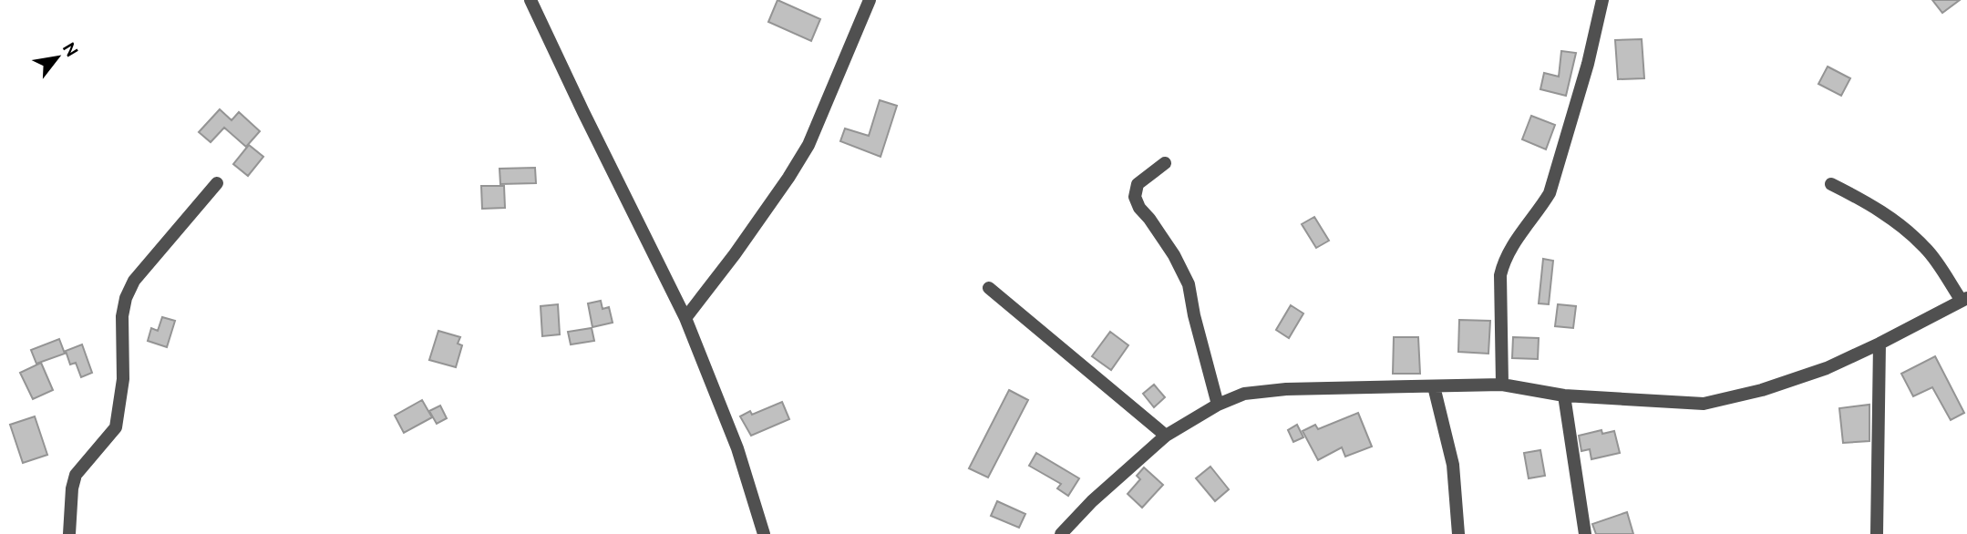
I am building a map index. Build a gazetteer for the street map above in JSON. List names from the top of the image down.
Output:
{
  "north": "top right"
}
